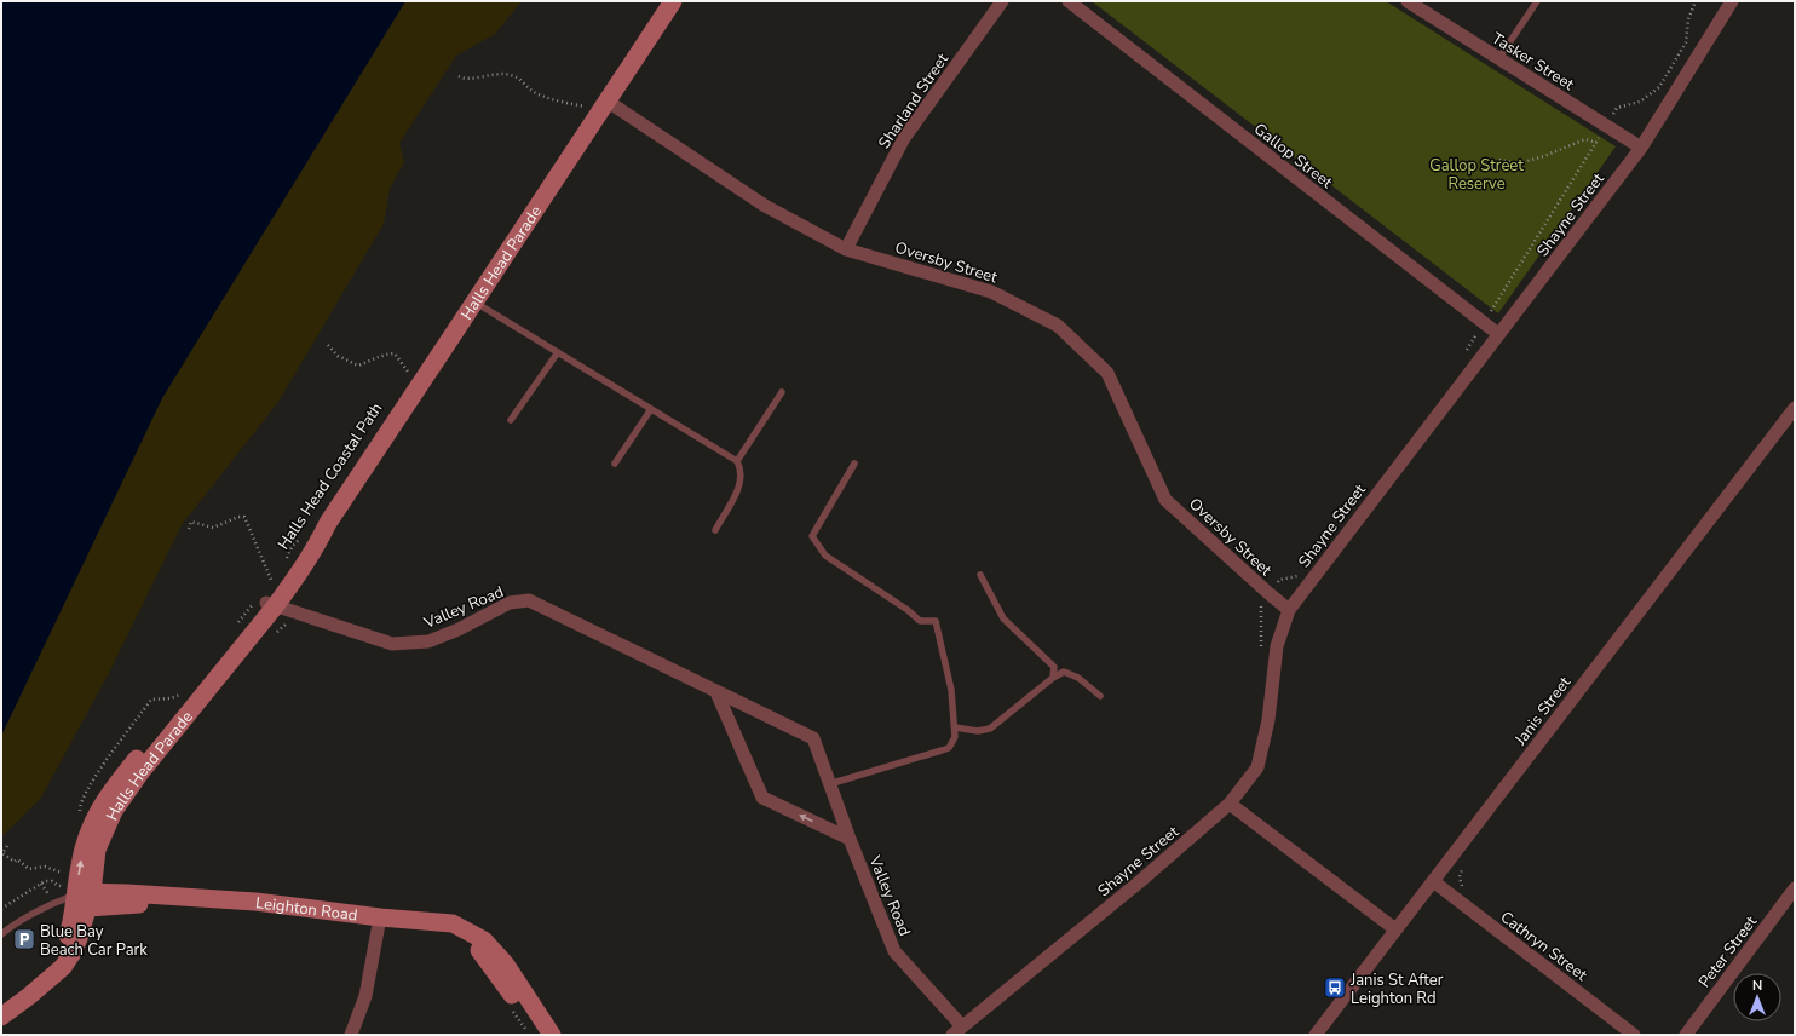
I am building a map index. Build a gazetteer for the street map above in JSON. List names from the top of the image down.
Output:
{
  "streets": {
    "street": [
      "Tasker Street",
      "Sharland Street",
      "Gallop Street",
      "Shayne Street",
      "Oversby Street",
      "Halls Head Parade",
      "Valley Road",
      "Janis Street",
      "Leighton Road",
      "Cathryn Street",
      "Peter Street"
    ],
    "path": ["Halls Head Coastal Path"]
  },
  "crossings": [
    ["Tasker Street", "Shayne Street"],
    ["Sharland Street", "Oversby Street"],
    ["Gallop Street", "Shayne Street"],
    ["Shayne Street", "Oversby Street"],
    ["Shayne Street", "Valley Road"],
    ["Oversby Street", "Halls Head Parade"],
    ["Halls Head Parade", "Valley Road"],
    ["Halls Head Parade", "Leighton Road"],
    ["Janis Street", "Cathryn Street"]
  ],
  "parks": ["Gallop Street Reserve"],
  "places": {
    "parking": ["Blue Bay Beach Car Park"],
    "bus stop": ["Janis St After Leighton Rd"]
  },
  "north": "top"
}
